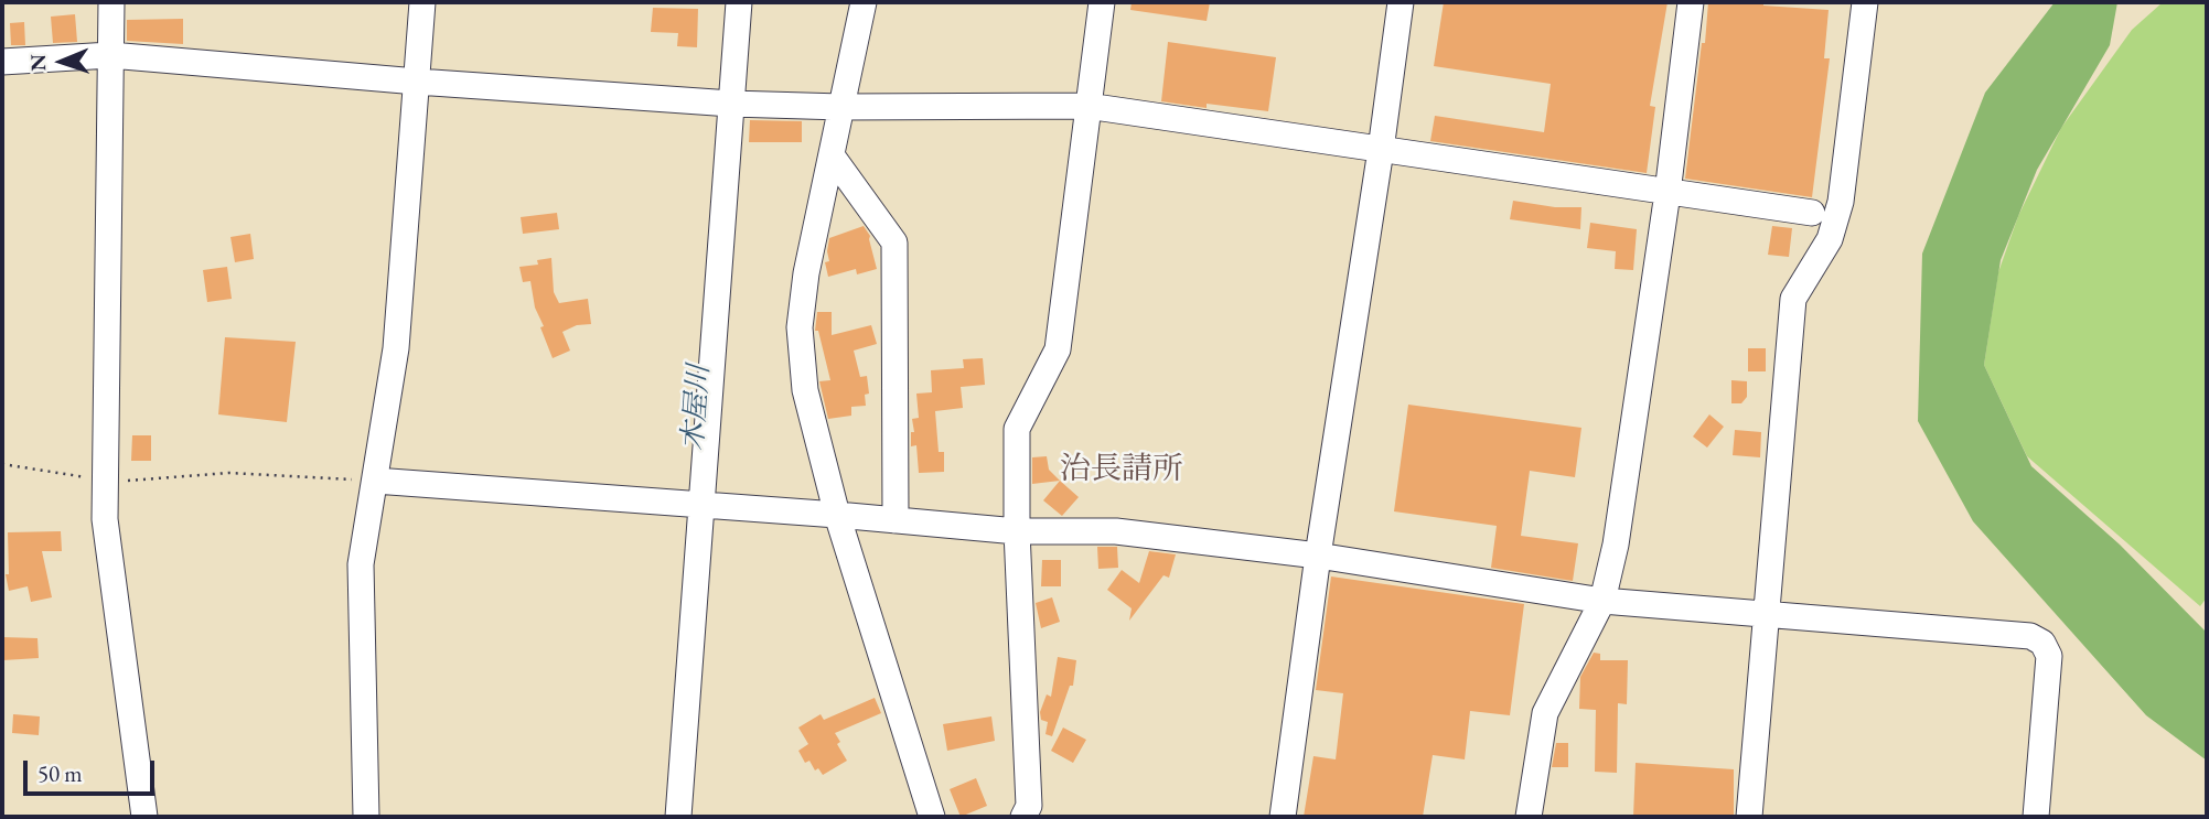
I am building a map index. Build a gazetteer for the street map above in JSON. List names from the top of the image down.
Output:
{
  "districts": ["治長請所"],
  "water": ["木屋川"],
  "scale_bar": "50 m",
  "north": "left"
}
